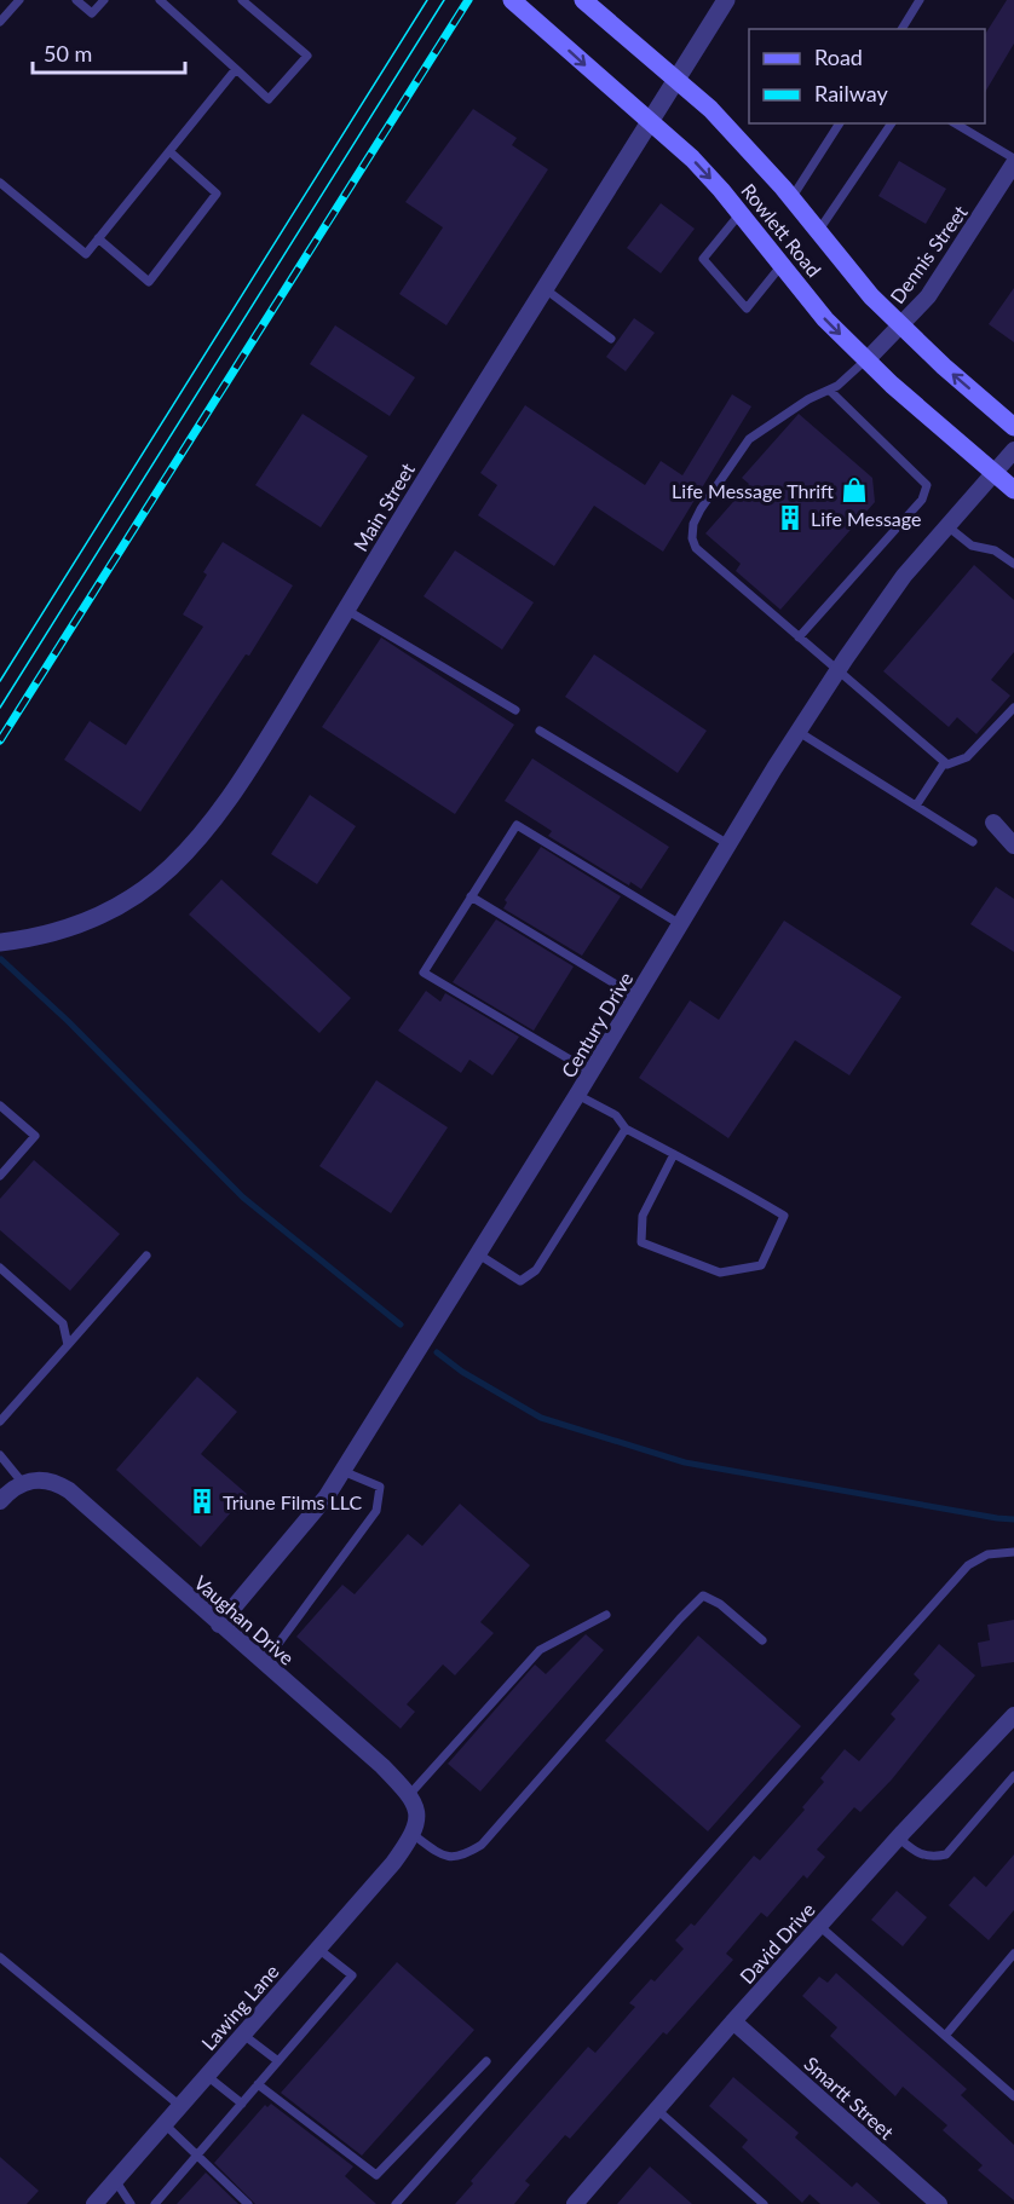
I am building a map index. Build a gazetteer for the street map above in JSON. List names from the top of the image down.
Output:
{
  "streets": {
    "main road": ["Rowlett Road"],
    "street": [
      "Dennis Street",
      "Main Street",
      "Century Drive",
      "Vaughan Drive",
      "David Drive",
      "Lawing Lane",
      "Smartt Street"
    ]
  },
  "crossings": [
    ["Rowlett Road", "Dennis Street"],
    ["Rowlett Road", "Main Street"],
    ["Rowlett Road", "Century Drive"],
    ["Century Drive", "Vaughan Drive"],
    ["David Drive", "Smartt Street"]
  ],
  "places": {
    "shop": ["Life Message Thrift"],
    "building": ["Life Message", "Triune Films LLC"]
  },
  "legend": ["Road", "Railway"],
  "scale_bar": "50 m"
}
